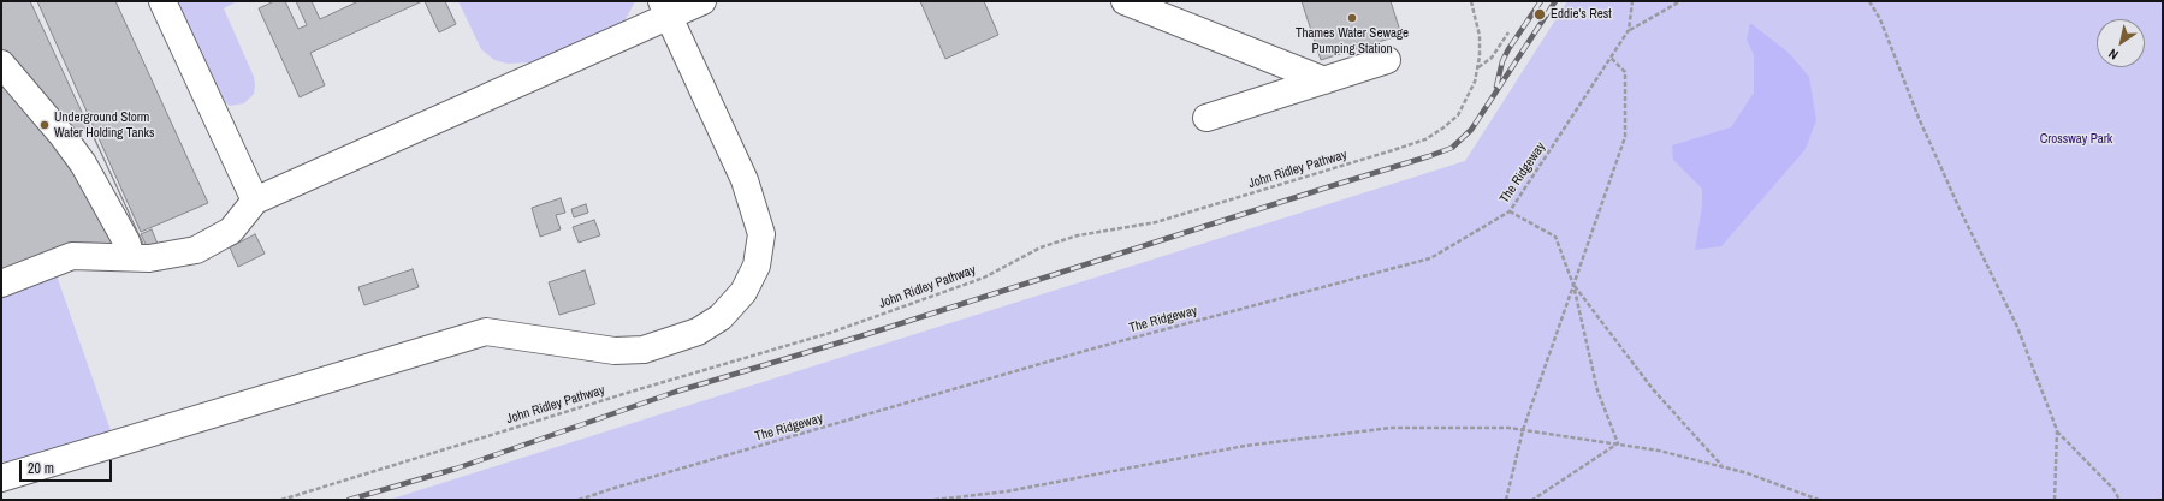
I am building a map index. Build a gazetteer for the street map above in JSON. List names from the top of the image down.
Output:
{
  "streets": {
    "path": ["John Ridley Pathway", "The Ridgeway"]
  },
  "parks": ["Crossway Park"],
  "places": ["Eddie's Rest", "Thames Water Sewage Pumping Station", "Underground Storm Water Holding Tanks"],
  "scale_bar": "20 m",
  "north": "bottom left"
}
